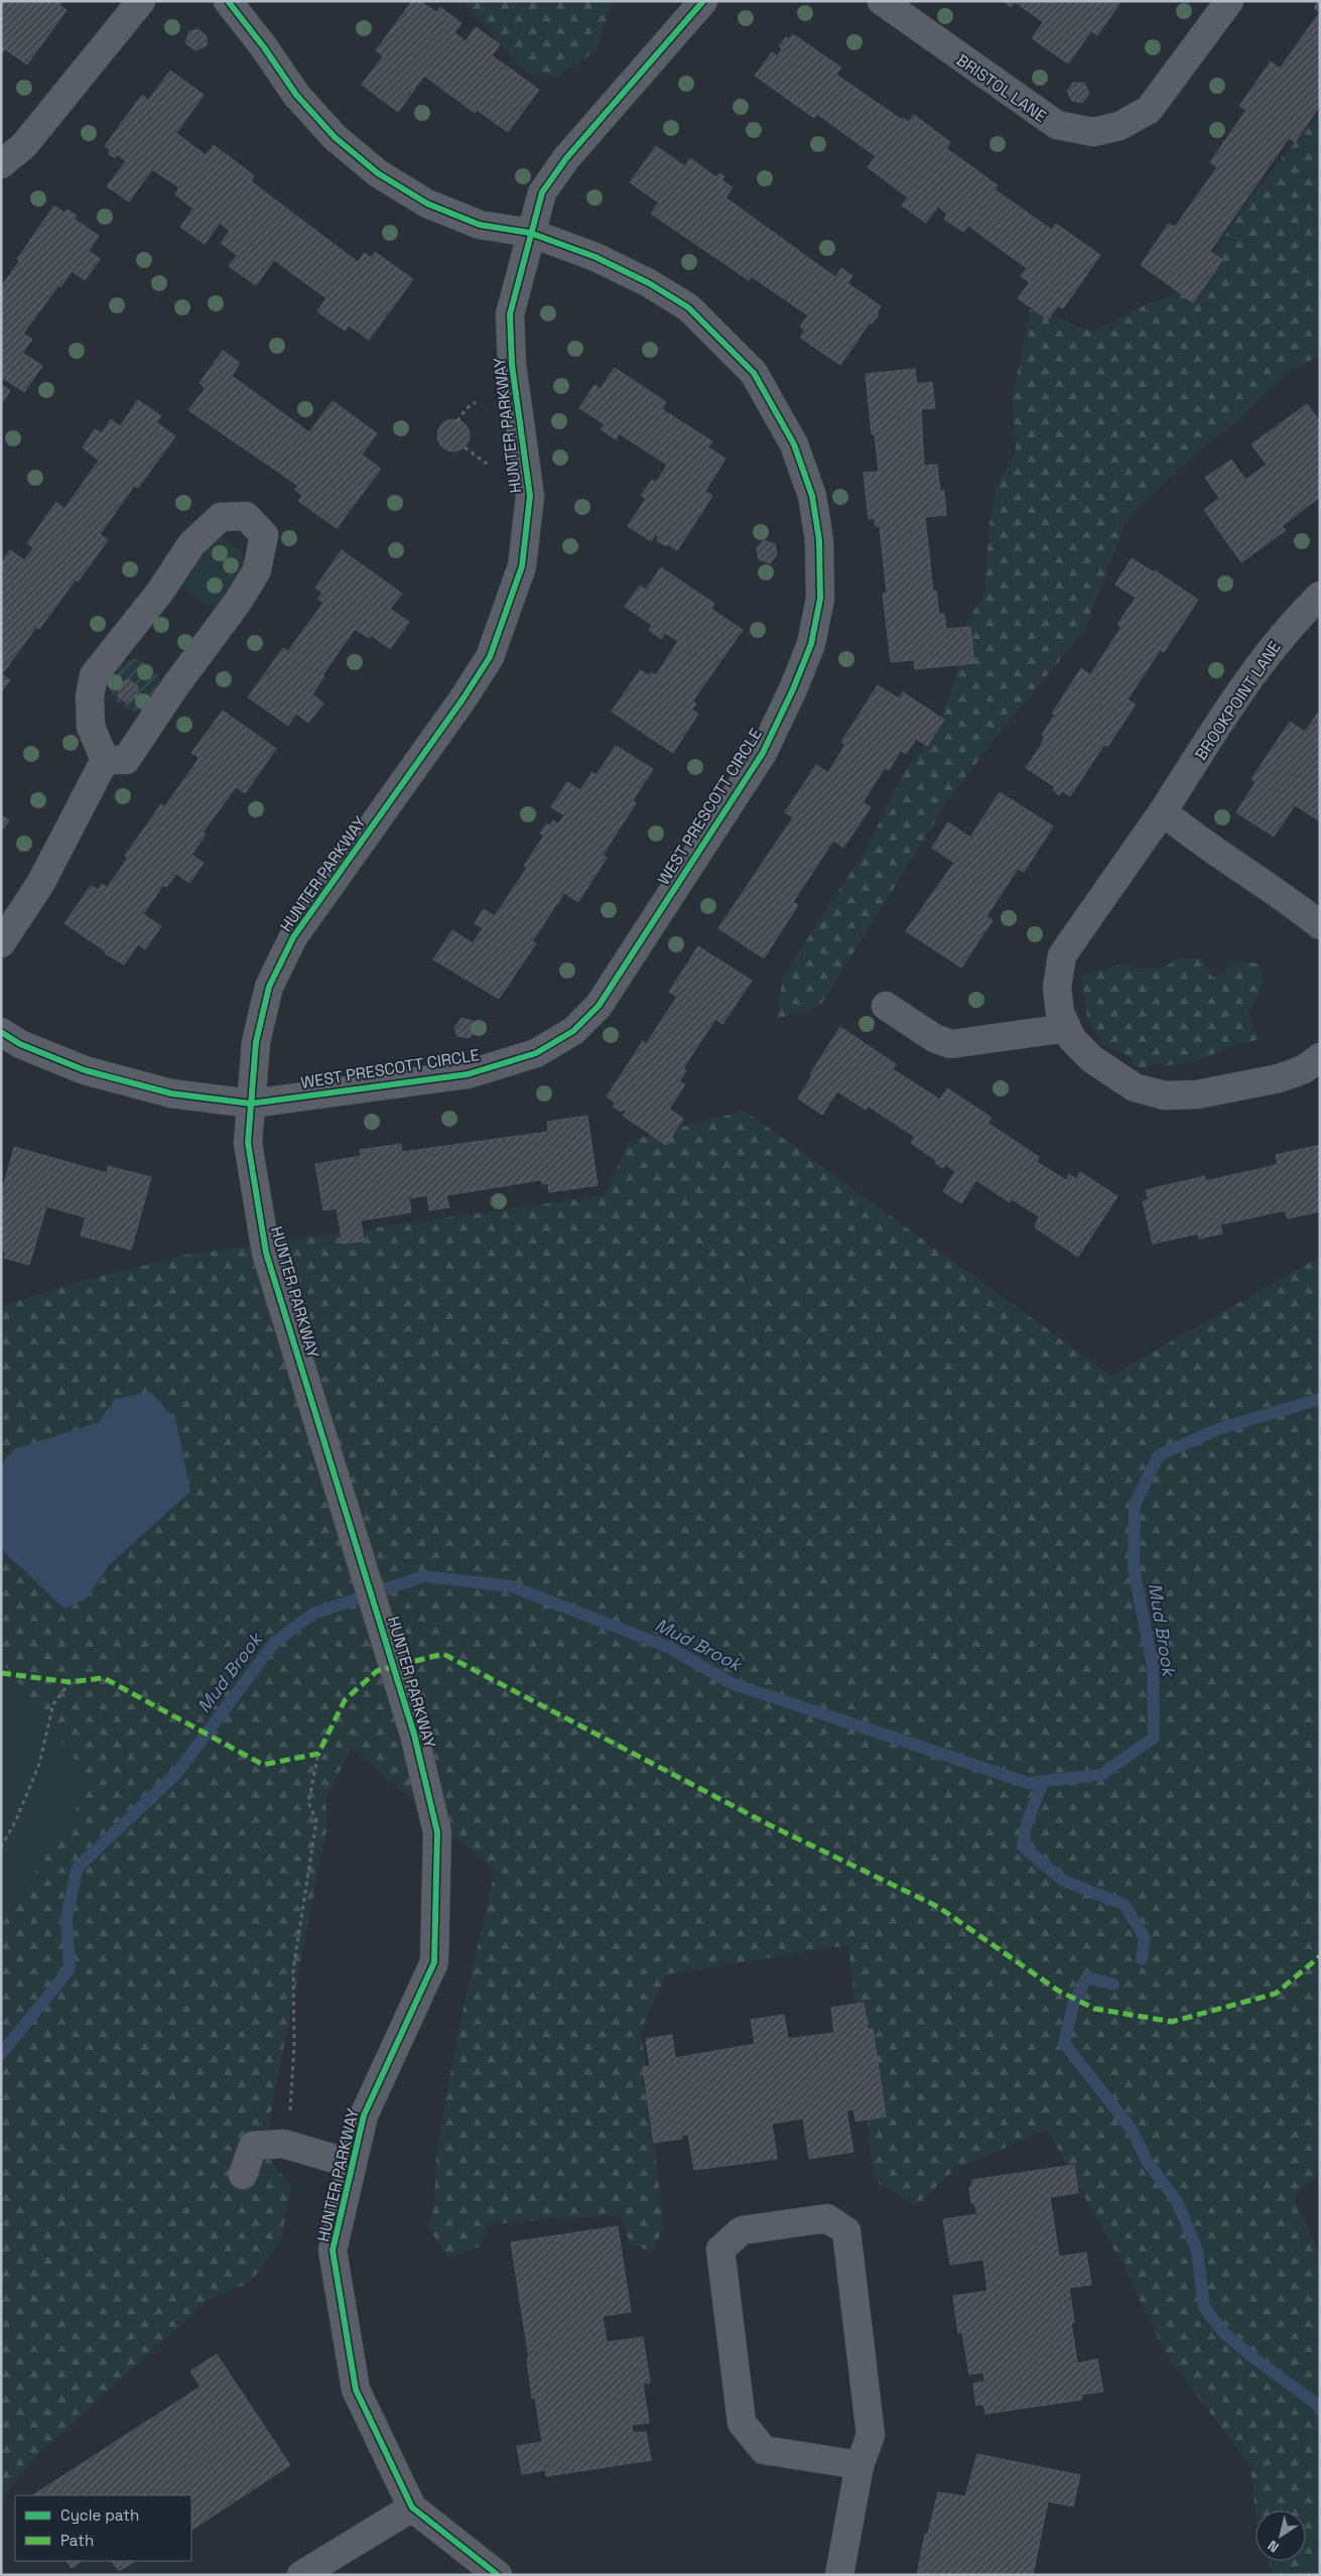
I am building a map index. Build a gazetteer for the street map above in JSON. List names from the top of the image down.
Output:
{
  "streets": {
    "street": [
      "BRISTOL LANE",
      "HUNTER PARKWAY",
      "BROOKPOINT LANE",
      "WEST PRESCOTT CIRCLE"
    ]
  },
  "crossings": [
    ["HUNTER PARKWAY", "WEST PRESCOTT CIRCLE"]
  ],
  "water": ["Mud Brook"],
  "legend": ["Cycle path", "Path"],
  "north": "bottom left"
}
